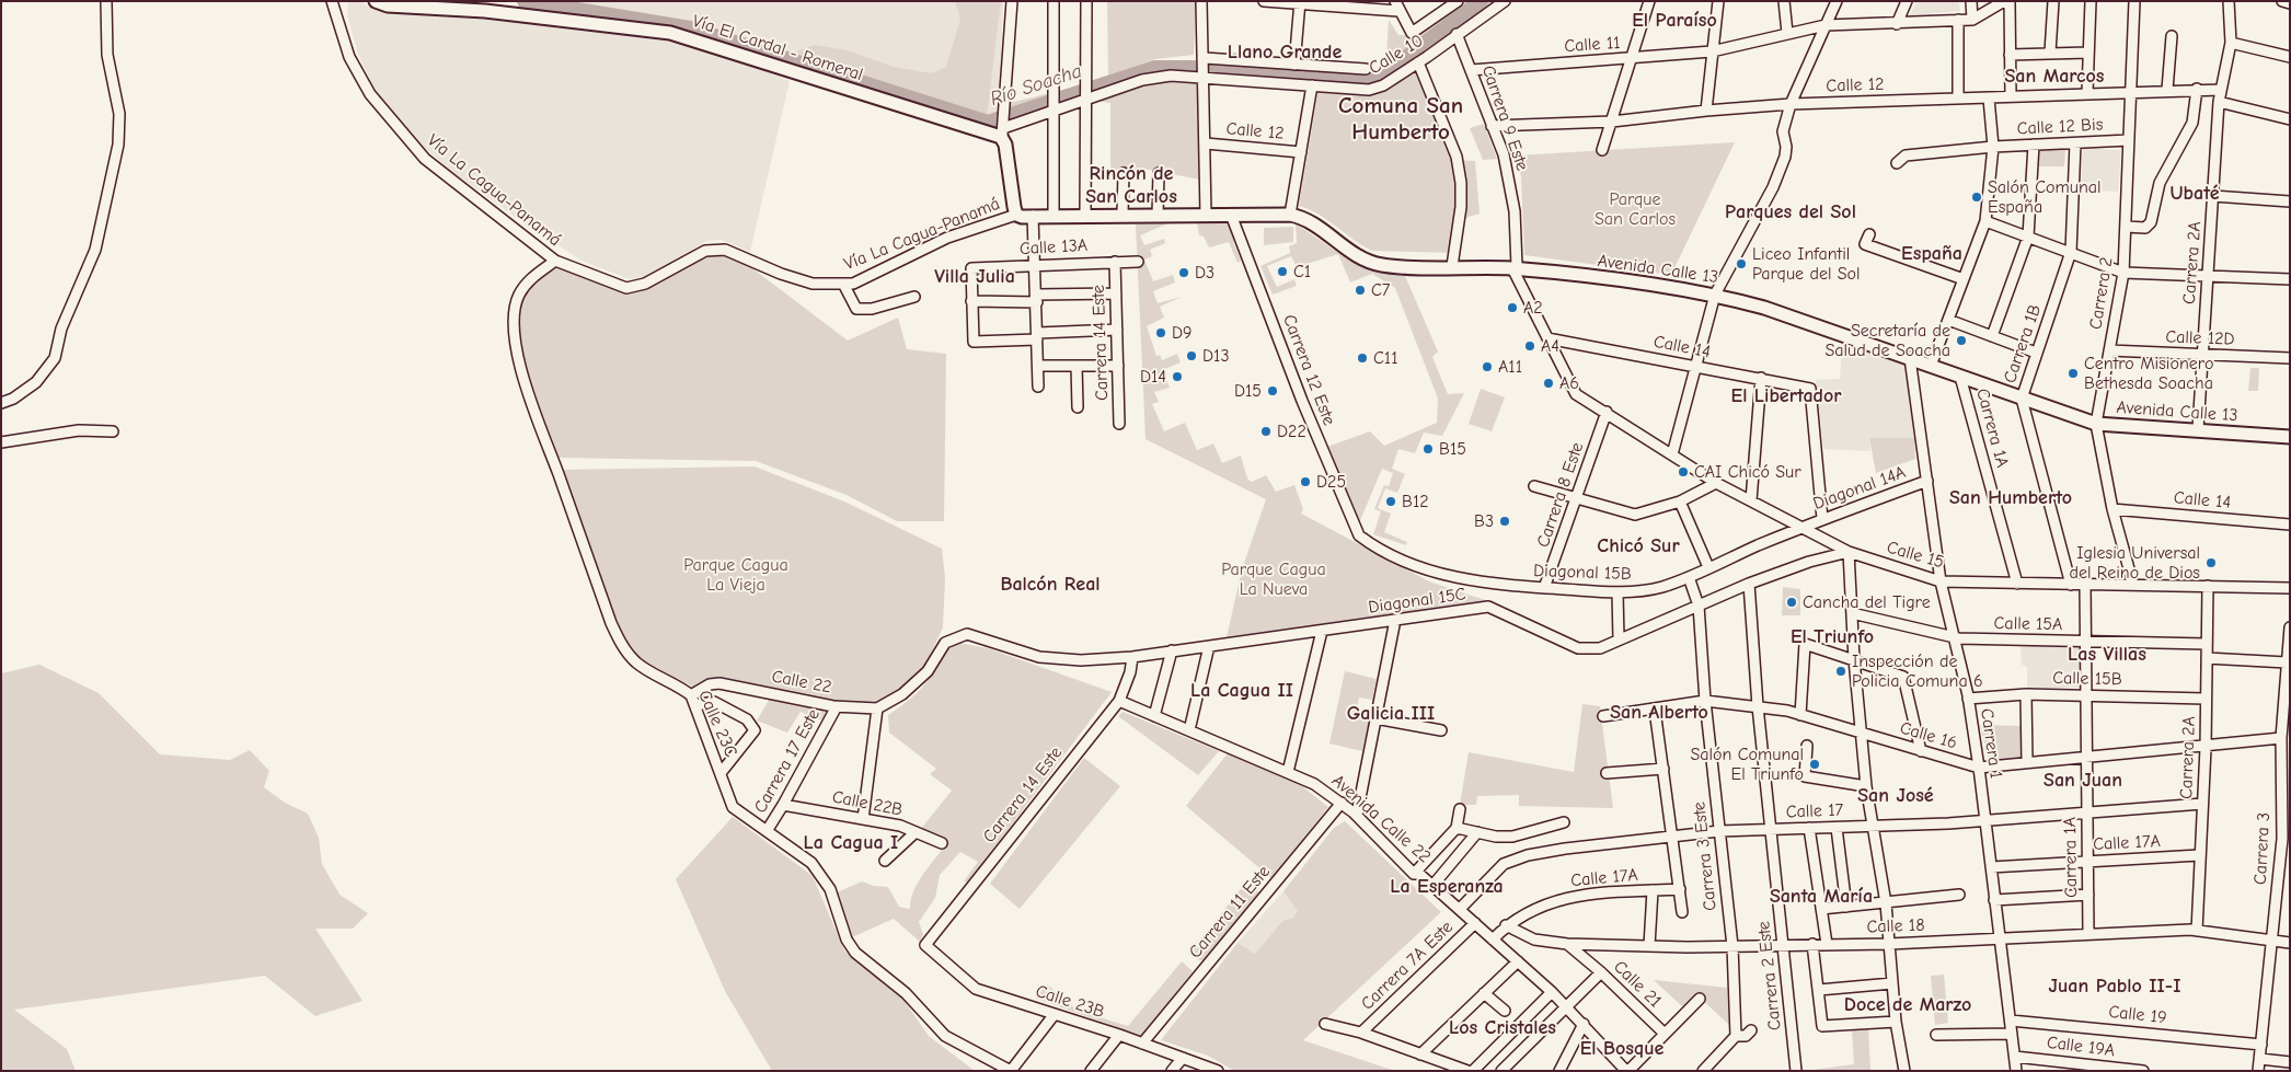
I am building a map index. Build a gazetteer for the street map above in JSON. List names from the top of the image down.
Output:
{
  "streets": {
    "main road": ["Vía El Cardal - Romeral", "Avenida Calle 13"],
    "street": [
      "Calle 11",
      "Calle 10",
      "Calle 12",
      "Carrera 9 Este",
      "Calle 12 Bis",
      "Vía La Cagua-Panamá",
      "Calle 13A",
      "Carrera 2A",
      "Carrera 2",
      "Calle 12D",
      "Carrera 14 Este",
      "Carrera 1B",
      "Calle 14",
      "Carrera 12 Este",
      "Carrera 1A",
      "Diagonal 14A",
      "Carrera 8 Este",
      "Calle 15",
      "Diagonal 15B",
      "Diagonal 15C",
      "Calle 15A",
      "Calle 15B",
      "Calle 22",
      "Calle 23C",
      "Calle 16",
      "Carrera 1",
      "Carrera 17 Este",
      "Calle 22B",
      "Calle 17",
      "Avenida Calle 22",
      "Calle 17A",
      "Carrera 3",
      "Carrera 3 Este",
      "Carrera 11 Este",
      "Calle 18",
      "Carrera 7A Este",
      "Carrera 2 Este",
      "Calle 21",
      "Calle 23B",
      "Calle 19",
      "Calle 19A"
    ]
  },
  "crossings": [
    ["Calle 11", "Carrera 9 Este"],
    ["Vía El Cardal - Romeral", "Calle 10"],
    ["Calle 10", "Carrera 9 Este"],
    ["Calle 12", "Carrera 9 Este"],
    ["Calle 12", "Carrera 2A"],
    ["Calle 12", "Carrera 2"],
    ["Carrera 9 Este", "Avenida Calle 13"],
    ["Calle 12 Bis", "Carrera 2"],
    ["Calle 12 Bis", "Carrera 1B"],
    ["Vía La Cagua-Panamá", "Avenida Calle 13"],
    ["Vía La Cagua-Panamá", "Calle 23C"],
    ["Calle 13A", "Carrera 14 Este"],
    ["Carrera 2A", "Avenida Calle 13"],
    ["Carrera 2A", "Calle 12D"],
    ["Carrera 2A", "Calle 15"],
    ["Carrera 2A", "Calle 15A"],
    ["Carrera 2A", "Calle 15B"],
    ["Carrera 2A", "Calle 16"],
    ["Carrera 2A", "Calle 17"],
    ["Carrera 2A", "Calle 17A"],
    ["Carrera 2A", "Calle 18"],
    ["Avenida Calle 13", "Carrera 2"],
    ["Avenida Calle 13", "Carrera 1B"],
    ["Avenida Calle 13", "Carrera 12 Este"],
    ["Avenida Calle 13", "Carrera 1A"],
    ["Avenida Calle 13", "Carrera 1"],
    ["Carrera 2", "Calle 12D"],
    ["Carrera 2", "Calle 14"],
    ["Carrera 2", "Calle 15"],
    ["Carrera 14 Este", "Diagonal 15C"],
    ["Carrera 14 Este", "Avenida Calle 22"],
    ["Carrera 14 Este", "Calle 23B"],
    ["Carrera 1B", "Calle 15"],
    ["Calle 14", "Diagonal 14A"],
    ["Calle 14", "Calle 15"],
    ["Carrera 12 Este", "Diagonal 15B"],
    ["Carrera 1A", "Calle 15"],
    ["Carrera 1A", "Calle 15A"],
    ["Carrera 1A", "Calle 15B"],
    ["Carrera 1A", "Calle 16"],
    ["Carrera 1A", "Calle 17"],
    ["Carrera 1A", "Calle 17A"],
    ["Carrera 1A", "Calle 18"],
    ["Diagonal 14A", "Calle 15"],
    ["Diagonal 14A", "Diagonal 15B"],
    ["Diagonal 14A", "Carrera 1"],
    ["Carrera 8 Este", "Calle 15"],
    ["Carrera 8 Este", "Diagonal 15B"],
    ["Calle 15", "Diagonal 15B"],
    ["Calle 15", "Diagonal 15C"],
    ["Calle 15", "Carrera 1"],
    ["Diagonal 15B", "Carrera 3 Este"],
    ["Diagonal 15C", "Calle 22"],
    ["Diagonal 15C", "Carrera 3 Este"],
    ["Diagonal 15C", "Carrera 2 Este"],
    ["Calle 15A", "Carrera 1"],
    ["Calle 15B", "Carrera 1"],
    ["Calle 22", "Calle 23C"],
    ["Calle 22", "Carrera 17 Este"],
    ["Calle 23C", "Carrera 17 Este"],
    ["Calle 16", "Carrera 1"],
    ["Calle 16", "Carrera 3"],
    ["Calle 16", "Carrera 3 Este"],
    ["Calle 16", "Carrera 2 Este"],
    ["Carrera 1", "Calle 17"],
    ["Carrera 1", "Calle 17A"],
    ["Carrera 1", "Calle 18"],
    ["Carrera 1", "Calle 19"],
    ["Carrera 1", "Calle 19A"],
    ["Carrera 17 Este", "Calle 22B"],
    ["Calle 17", "Avenida Calle 22"],
    ["Calle 17", "Carrera 3 Este"],
    ["Calle 17", "Carrera 2 Este"],
    ["Avenida Calle 22", "Calle 17A"],
    ["Avenida Calle 22", "Carrera 11 Este"],
    ["Avenida Calle 22", "Carrera 7A Este"],
    ["Calle 17A", "Calle 18"],
    ["Carrera 3", "Calle 18"],
    ["Carrera 3", "Calle 19"],
    ["Carrera 3 Este", "Calle 18"],
    ["Carrera 11 Este", "Calle 23B"],
    ["Calle 18", "Carrera 2 Este"],
    ["Calle 18", "Calle 21"]
  ],
  "districts": [
    "El Paraíso",
    "Llano Grande",
    "San Marcos",
    "Comuna San Humberto",
    "Rincón de San Carlos",
    "Ubaté",
    "Parques del Sol",
    "España",
    "Villa Julia",
    "El Libertador",
    "San Humberto",
    "Chicó Sur",
    "Balcón Real",
    "El Triunfo",
    "Las Villas",
    "La Cagua II",
    "San Alberto",
    "Galicia III",
    "San Juan",
    "San José",
    "La Cagua I",
    "La Esperanza",
    "Santa María",
    "Juan Pablo II-I",
    "Doce de Marzo",
    "Los Cristales",
    "El Bosque"
  ],
  "water": ["Río Soacha"],
  "parks": ["Parque San Carlos", "Parque Cagua La Vieja", "Parque Cagua La Nueva"],
  "places": [
    "Salón Comunal España",
    "Liceo Infantil Parque del Sol",
    "C1",
    "D3",
    "C7",
    "A2",
    "D9",
    "Secretaría de Salud de Soacha",
    "A4",
    "D13",
    "C11",
    "A11",
    "Centro Misionero Bethesda Soacha",
    "D14",
    "A6",
    "D15",
    "D22",
    "B15",
    "CAI Chicó Sur",
    "D25",
    "B12",
    "B3",
    "Iglesia Universal del Reino de Dios",
    "Cancha del Tigre",
    "Inspección de Policia Comuna 6",
    "Salón Comunal El Triunfo"
  ]
}
